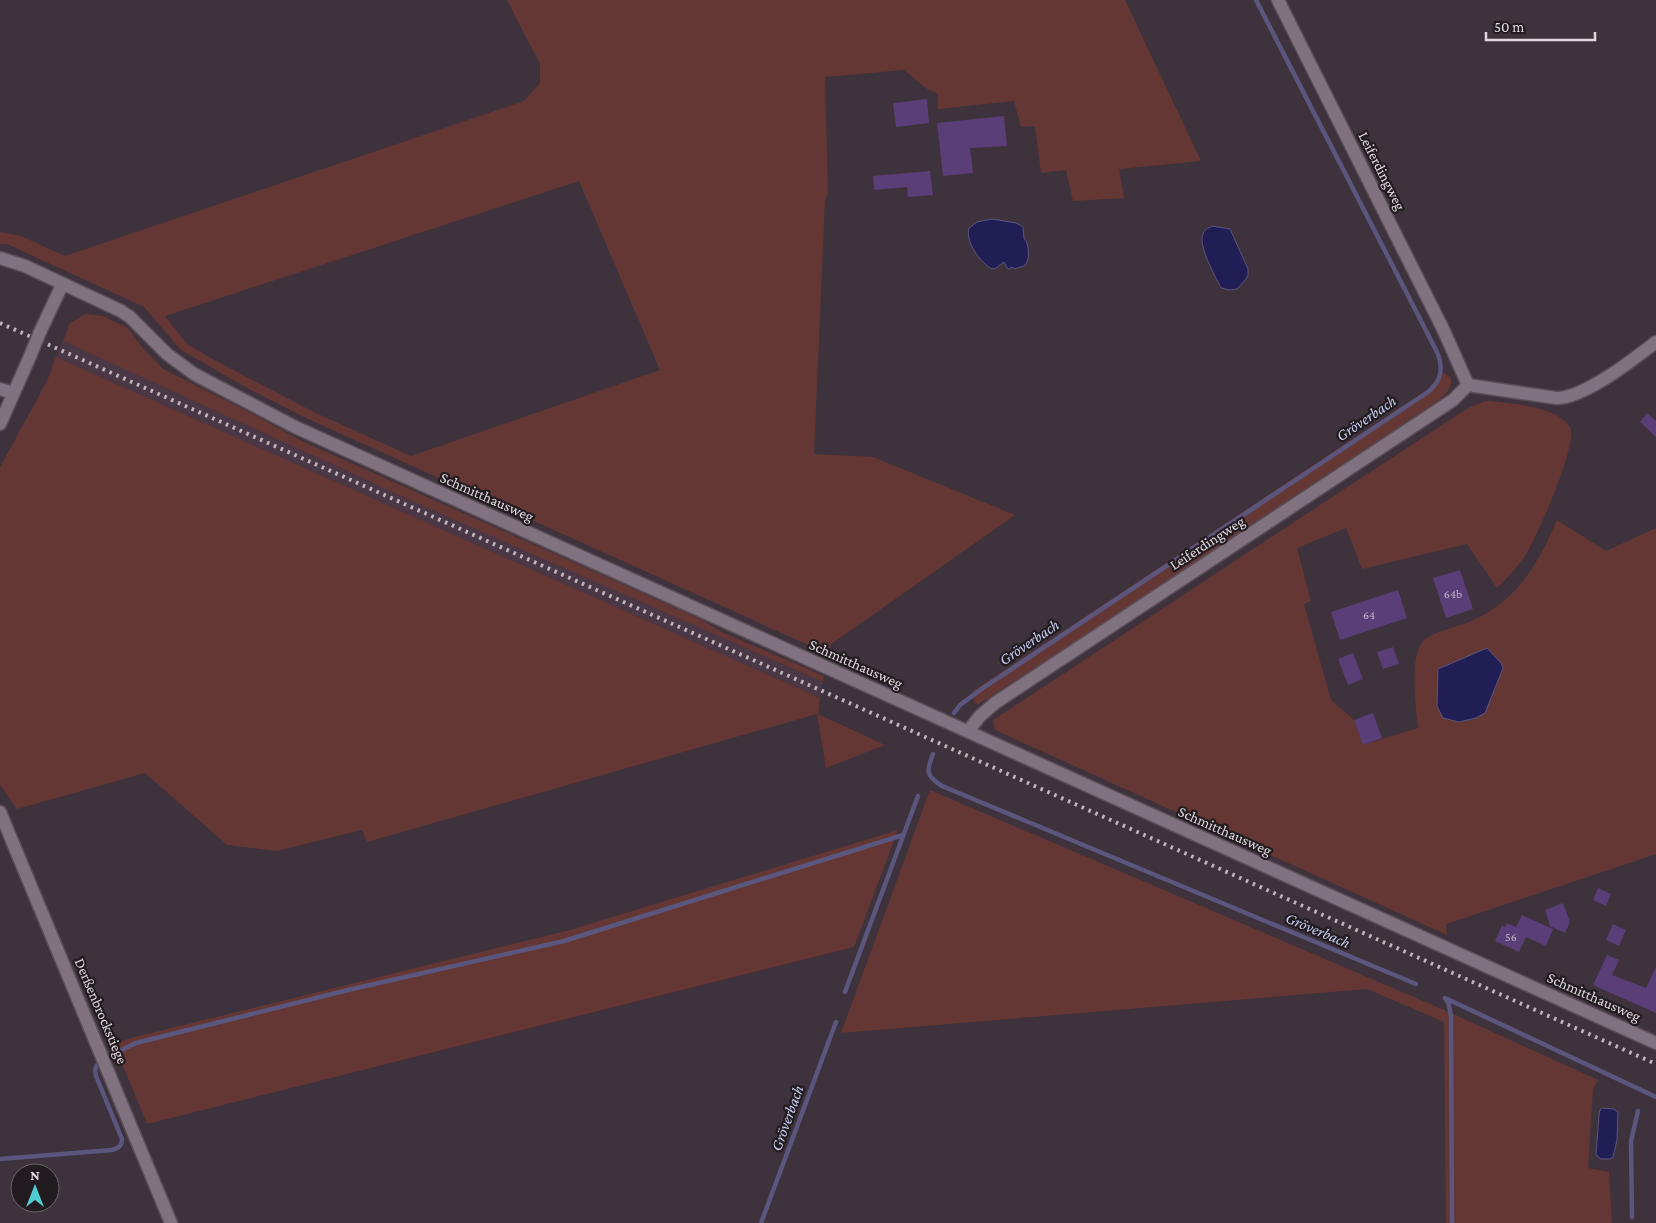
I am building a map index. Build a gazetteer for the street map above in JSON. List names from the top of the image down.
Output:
{
  "streets": {
    "street": ["Leiferdingweg", "Schmitthausweg", "Derßenbrockstiege"]
  },
  "crossings": [
    ["Leiferdingweg", "Schmitthausweg"]
  ],
  "water": ["Gröverbach"],
  "house_numbers": ["64b", "64", "56"],
  "scale_bar": "50 m",
  "north": "top"
}
